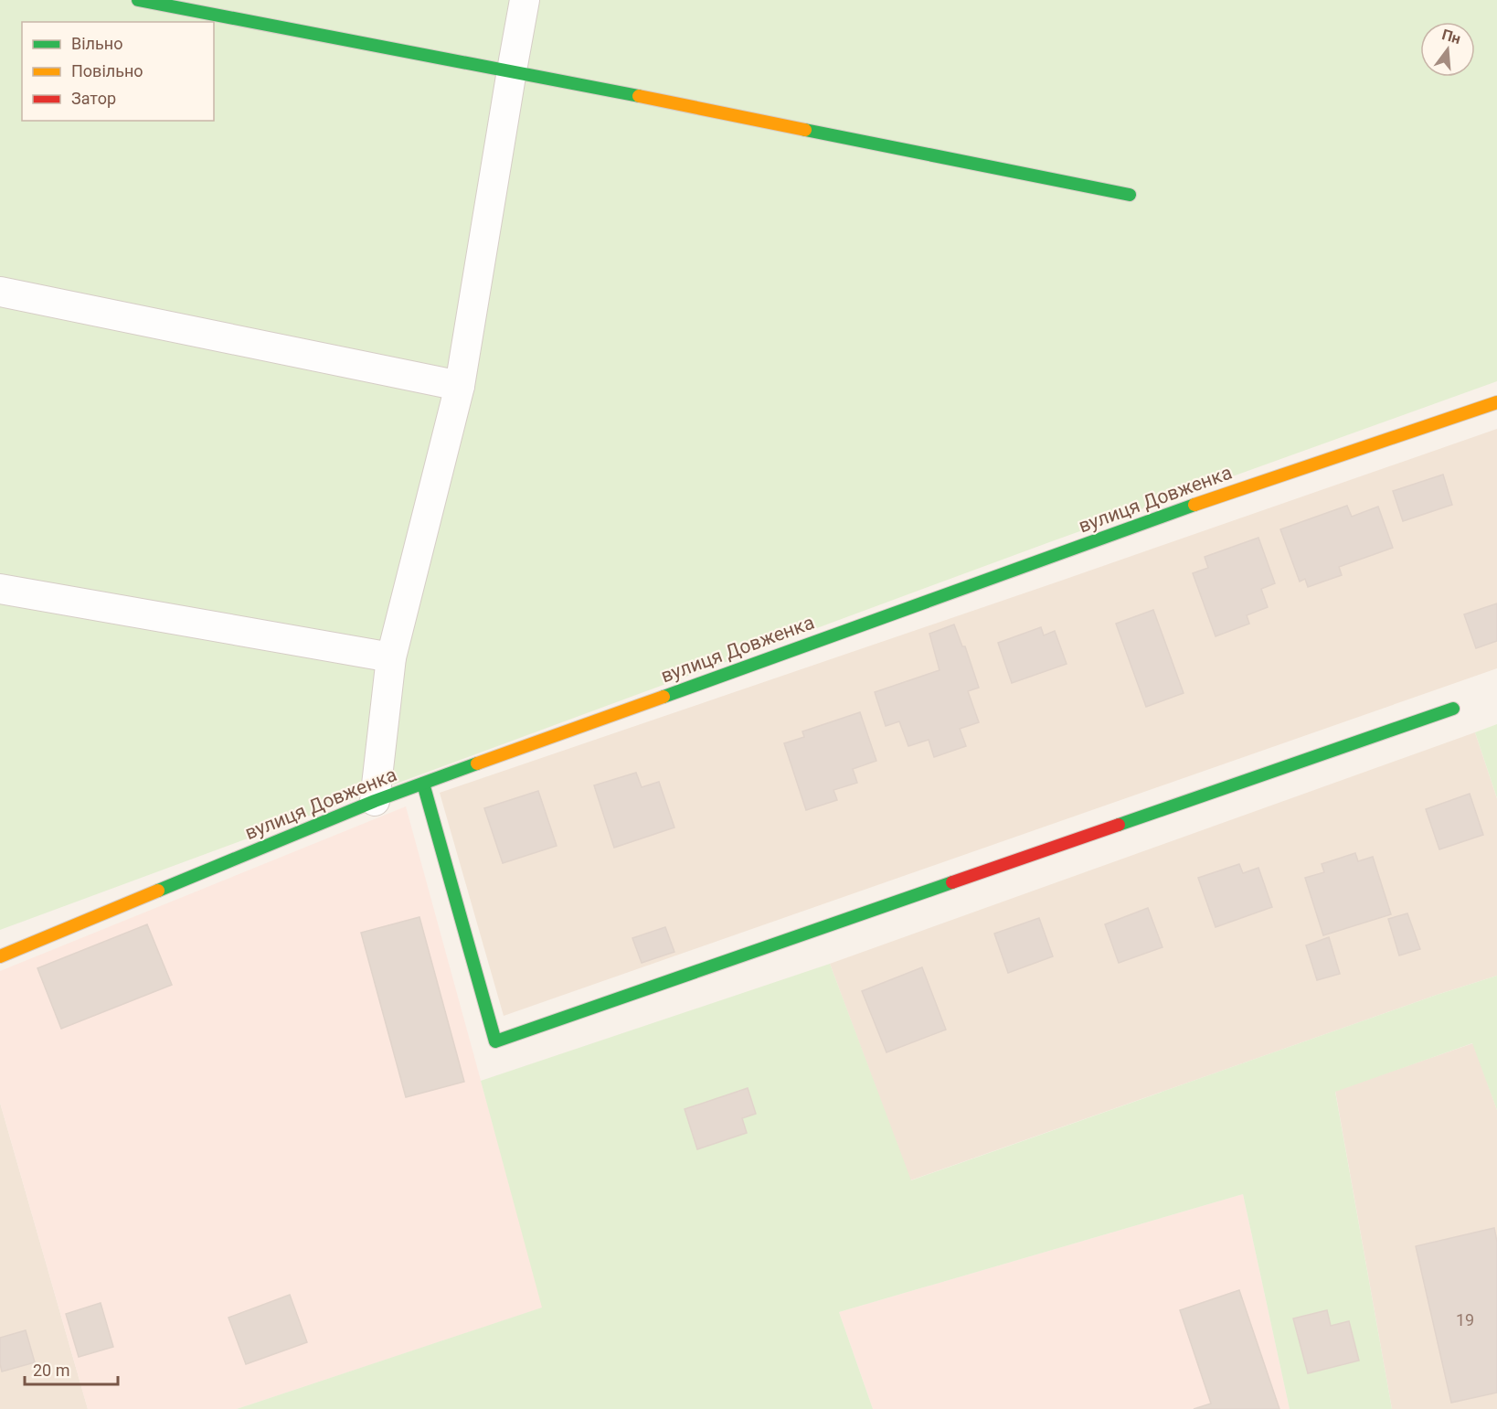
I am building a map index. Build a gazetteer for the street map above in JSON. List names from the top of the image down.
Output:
{
  "streets": {
    "street": ["вулиця Довженка"]
  },
  "house_numbers": ["19"],
  "legend": ["Вільно", "Повільно", "Затор"],
  "scale_bar": "20 m",
  "north": "top"
}
